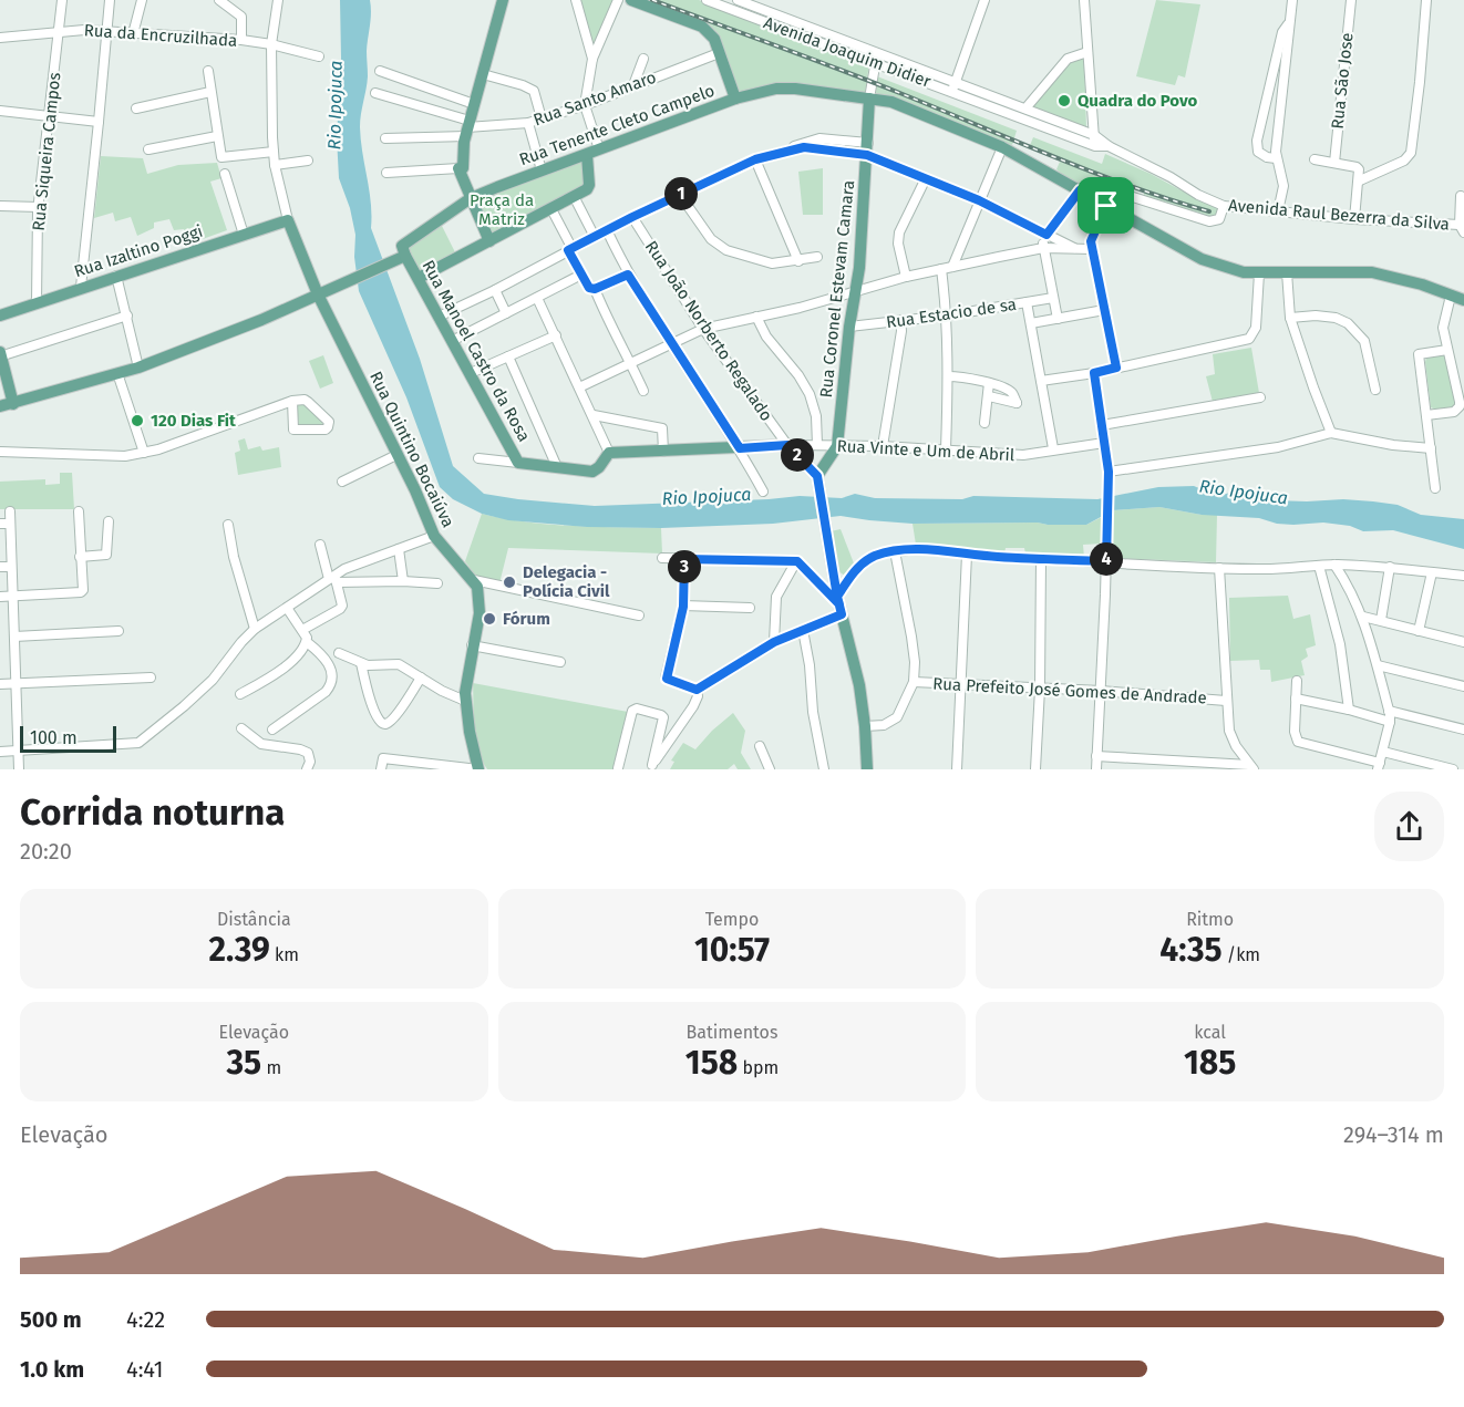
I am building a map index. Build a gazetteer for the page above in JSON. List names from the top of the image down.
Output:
{
  "streets": {
    "main road": [
      "Rua Tenente Cleto Campelo",
      "Rua Izaltino Poggi",
      "Rua Coronel Estevam Camara",
      "Rua Manoel Castro da Rosa",
      "Rua Quintino Bocaiúva"
    ],
    "street": [
      "Rua da Encruzilhada",
      "Avenida Joaquim Didier",
      "Rua São Jose",
      "Rua Santo Amaro",
      "Rua Siqueira Campos",
      "Avenida Raul Bezerra da Silva",
      "Rua Estacio de sa",
      "Rua João Norberto Regalado",
      "Rua Vinte e Um de Abril",
      "Rua Prefeito José Gomes de Andrade"
    ]
  },
  "crossings": [
    ["Rua da Encruzilhada", "Rua Siqueira Campos"],
    ["Avenida Joaquim Didier", "Avenida Raul Bezerra da Silva"],
    ["Rua Tenente Cleto Campelo", "Rua Coronel Estevam Camara"],
    ["Rua Tenente Cleto Campelo", "Rua Manoel Castro da Rosa"],
    ["Rua Siqueira Campos", "Rua Izaltino Poggi"],
    ["Rua Izaltino Poggi", "Rua Quintino Bocaiúva"],
    ["Rua Coronel Estevam Camara", "Rua Estacio de sa"],
    ["Rua Coronel Estevam Camara", "Rua Vinte e Um de Abril"],
    ["Rua João Norberto Regalado", "Rua Vinte e Um de Abril"]
  ],
  "water": ["Rio Ipojuca"],
  "parks": ["Praça da Matriz"],
  "places": [
    "Quadra do Povo",
    "120 Dias Fit",
    "Delegacia - Polícia Civil",
    "Fórum"
  ],
  "scale_bar": "100 m",
  "page": {
    "pins": [
      "1",
      "2",
      "4",
      "3"
    ],
    "scale": "100 m",
    "heading": ["Corrida noturna", "20:20"],
    "stats": [
      ["Distância", "2.39 km"],
      ["Tempo", "10:57"],
      ["Ritmo", "4:35 /km"],
      ["Elevação", "35 m"],
      ["Batimentos", "158 bpm"],
      ["kcal", "185"]
    ],
    "chart": ["Elevação", "294–314 m"],
    "list": [
      {
        "name": "500 m",
        "note": "4:22"
      },
      {
        "name": "1.0 km",
        "note": "4:41"
      }
    ]
  }
}
